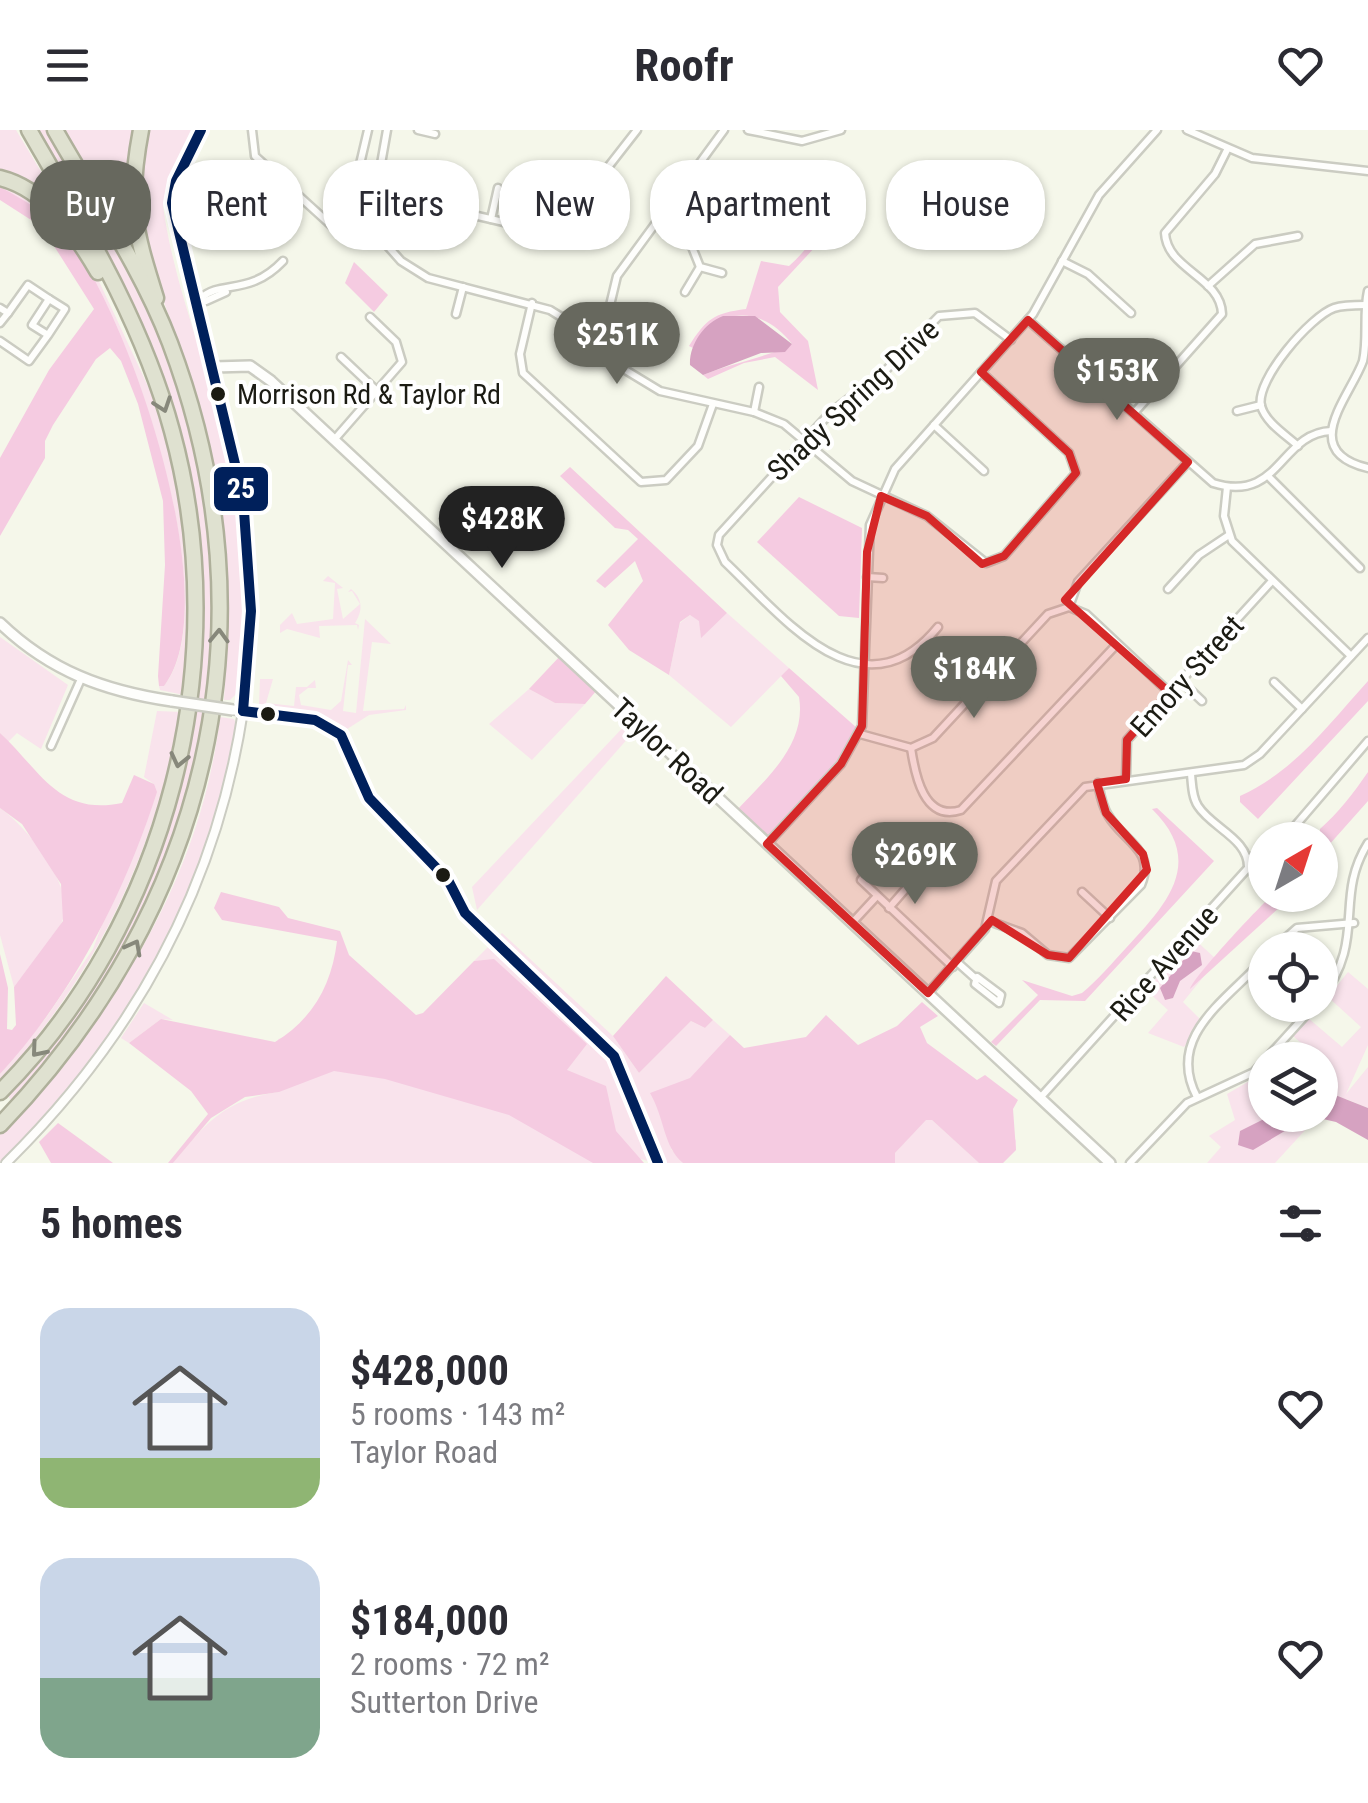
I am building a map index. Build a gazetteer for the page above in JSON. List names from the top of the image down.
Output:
{
  "streets": {
    "main road": ["Taylor Road"],
    "street": ["Shady Spring Drive", "Emory Street", "Rice Avenue"]
  },
  "crossings": [
    ["Taylor Road", "Rice Avenue"]
  ],
  "places": ["Morrison Rd & Taylor Rd"],
  "lines": ["transit line 25"],
  "north": "top right",
  "page": {
    "header": "Roofr",
    "chip": [
      "Buy",
      "Rent",
      "Filters",
      "New",
      "Apartment",
      "House"
    ],
    "price": [
      "$251K",
      "$153K",
      "$428K",
      "$184K",
      "$269K"
    ],
    "heading": "5 homes",
    "list": [
      {
        "name": "$428,000",
        "note": "5 rooms · 143 m² · Taylor Road"
      },
      {
        "name": "$184,000",
        "note": "2 rooms · 72 m² · Sutterton Drive"
      }
    ]
  }
}
